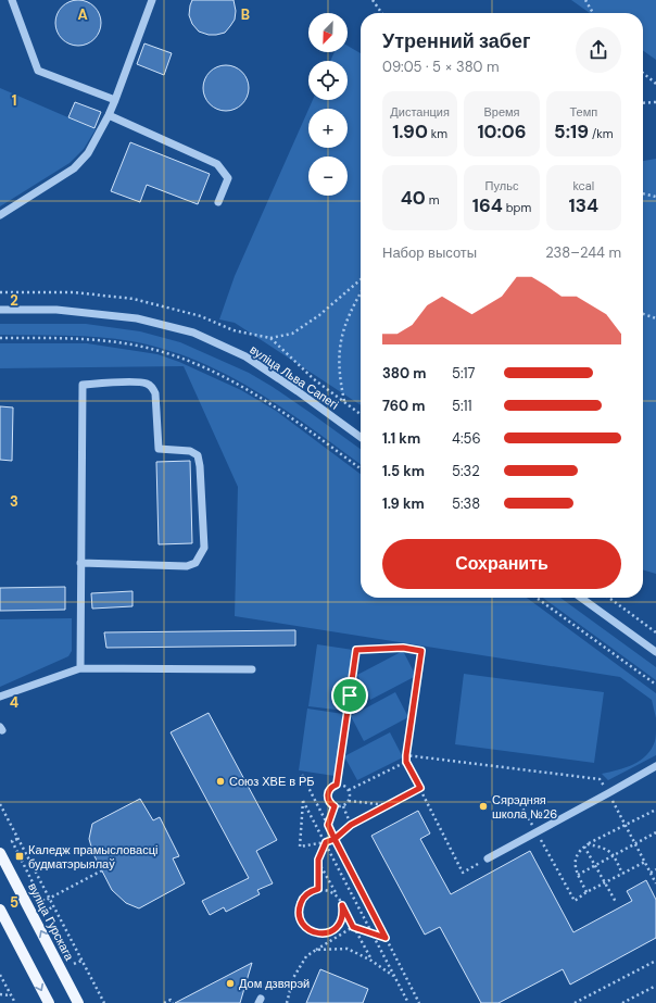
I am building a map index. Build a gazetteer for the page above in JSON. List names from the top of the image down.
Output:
{
  "streets": {
    "main road": ["вуліца Гурскага"],
    "street": ["вуліца Льва Сапегі"]
  },
  "places": {
    "other": ["Союз ХВЕ в РБ", "Сярэдняя школа №26", "Дом дзвярэй"],
    "transit": ["Каледж прамысловасці будматэрыялаў"]
  },
  "north": "bottom left",
  "page": {
    "map_buttons": ["+", "−"],
    "heading": ["Утренний забег", "09:05 · 5 × 380 m"],
    "stats": [
      ["Дистанция", "1.90 km"],
      ["Время", "10:06"],
      ["Темп", "5:19 /km"],
      ["40 m"],
      ["Пульс", "164 bpm"],
      ["kcal", "134"]
    ],
    "chart": ["Набор высоты", "238–244 m"],
    "list": [
      {
        "name": "380 m",
        "note": "5:17"
      },
      {
        "name": "760 m",
        "note": "5:11"
      },
      {
        "name": "1.1 km",
        "note": "4:56"
      },
      {
        "name": "1.5 km",
        "note": "5:32"
      },
      {
        "name": "1.9 km",
        "note": "5:38"
      }
    ],
    "buttons": "Сохранить"
  },
  "grid": {
    "columns": ["A", "B"],
    "rows": [
      "1",
      "2",
      "3",
      "4",
      "5"
    ]
  }
}
